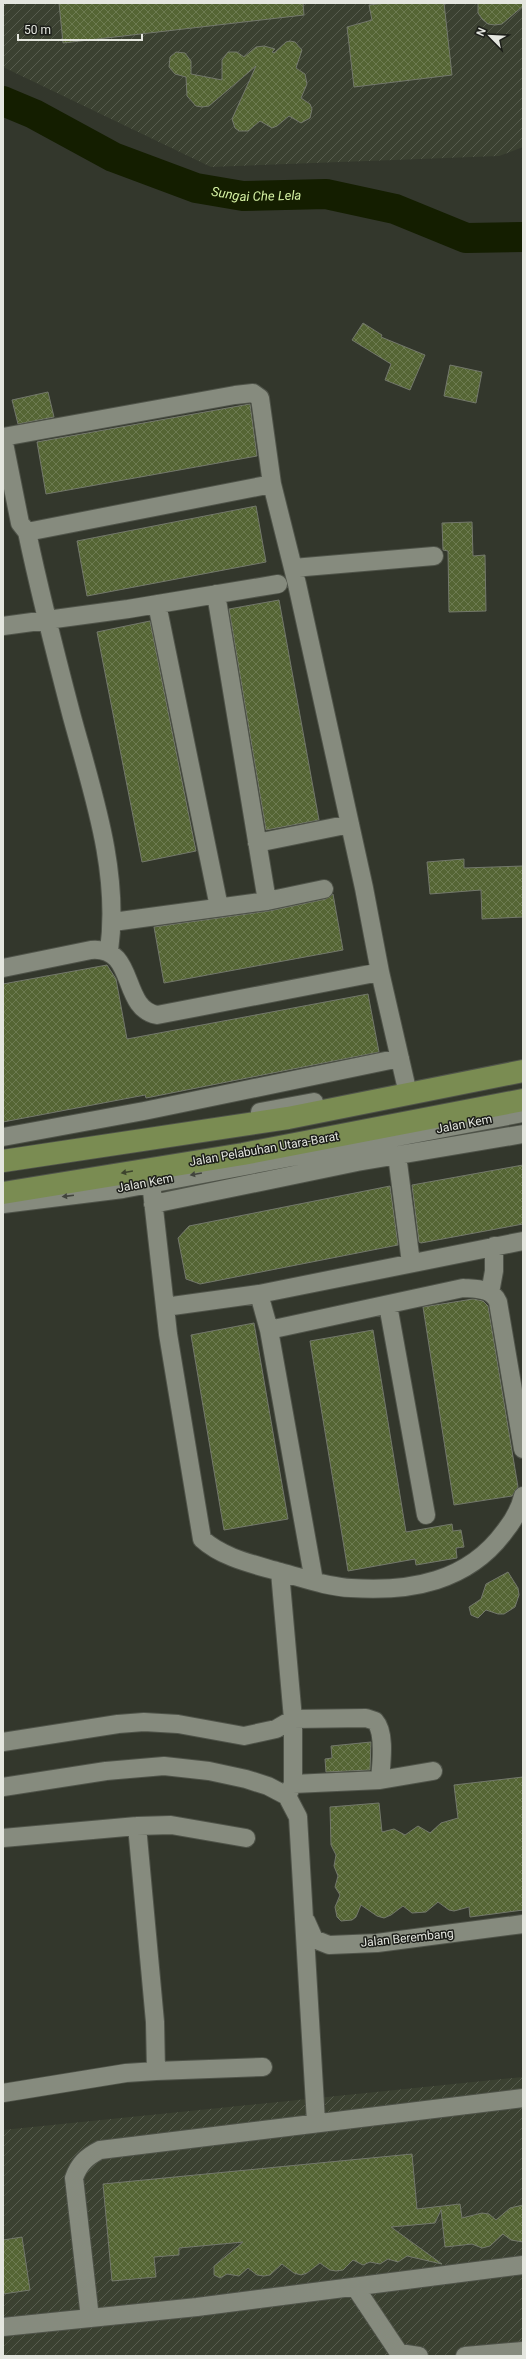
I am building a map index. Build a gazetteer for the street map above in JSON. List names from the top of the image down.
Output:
{
  "streets": {
    "main road": ["Jalan Pelabuhan Utara-Barat"],
    "street": ["Jalan Kem", "Jalan Berembang"]
  },
  "water": ["Sungai Che Lela"],
  "scale_bar": "50 m",
  "north": "top left"
}
